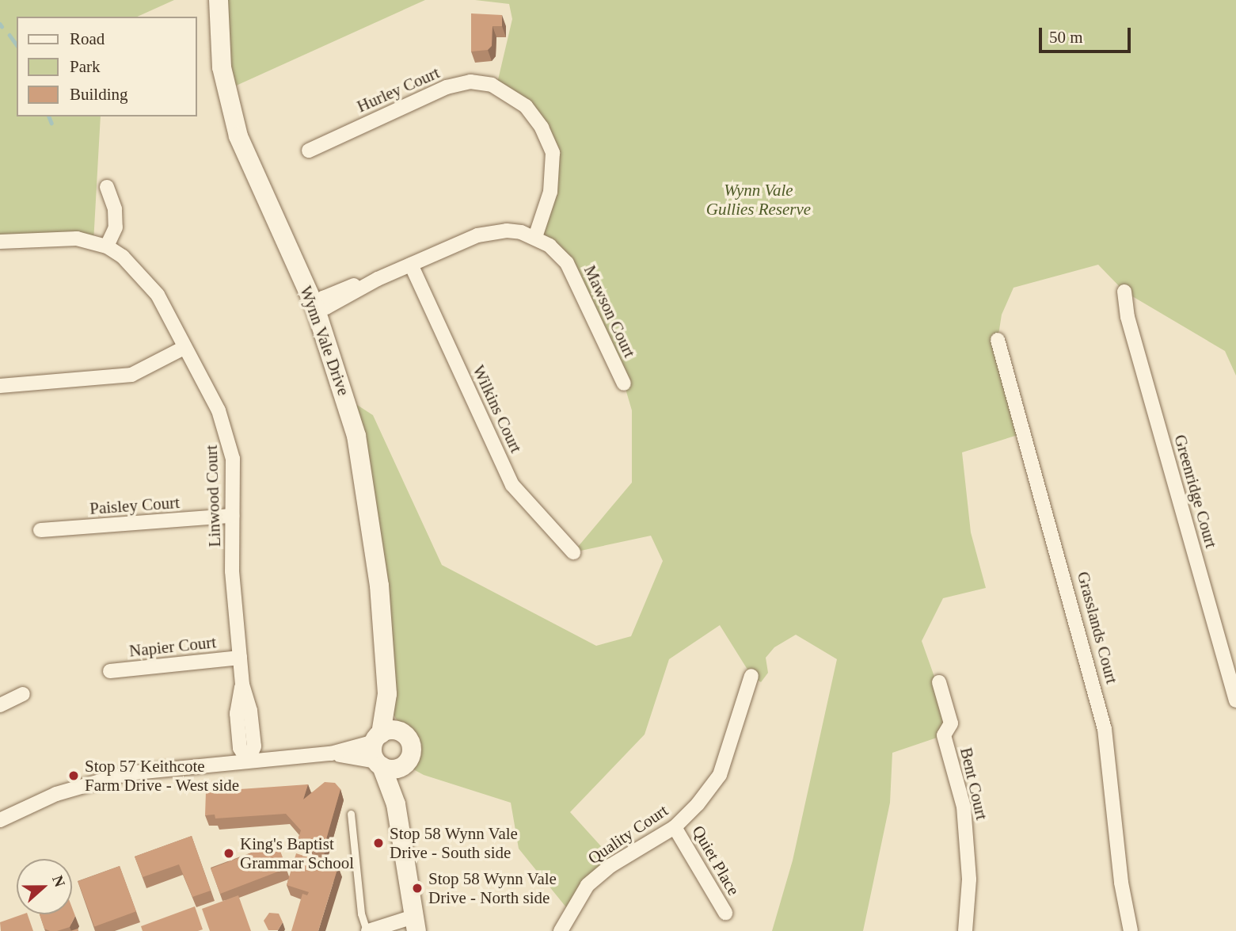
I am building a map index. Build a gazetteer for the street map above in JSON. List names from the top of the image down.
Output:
{
  "streets": {
    "main road": ["Wynn Vale Drive"],
    "street": [
      "Hurley Court",
      "Mawson Court",
      "Wilkins Court",
      "Greenridge Court",
      "Linwood Court",
      "Paisley Court",
      "Grasslands Court",
      "Napier Court",
      "Bent Court",
      "Quality Court",
      "Quiet Place"
    ]
  },
  "crossings": [
    ["Hurley Court", "Mawson Court"],
    ["Mawson Court", "Wynn Vale Drive"],
    ["Mawson Court", "Wilkins Court"],
    ["Linwood Court", "Paisley Court"],
    ["Linwood Court", "Napier Court"],
    ["Quality Court", "Quiet Place"]
  ],
  "parks": ["Wynn Vale Gullies Reserve"],
  "places": [
    "Stop 57 Keithcote Farm Drive - West side",
    "Stop 58 Wynn Vale Drive - South side",
    "King's Baptist Grammar School",
    "Stop 58 Wynn Vale Drive - North side"
  ],
  "legend": ["Road", "Park", "Building"],
  "scale_bar": "50 m",
  "north": "right"
}
